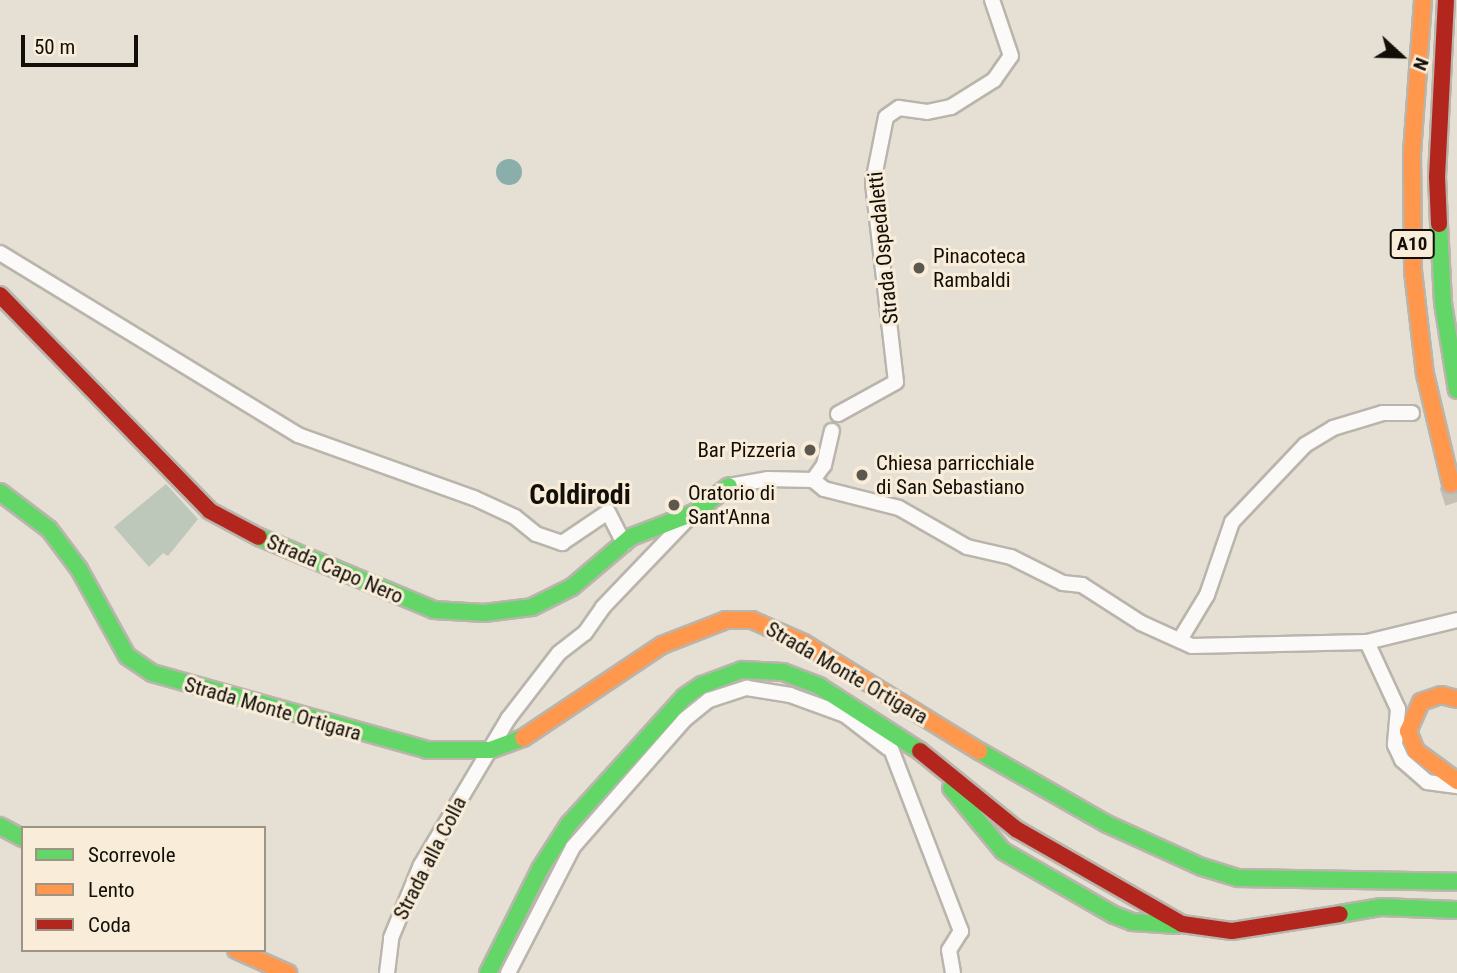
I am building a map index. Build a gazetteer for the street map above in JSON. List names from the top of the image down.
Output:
{
  "streets": {
    "main road": ["A10", "Strada Capo Nero", "Strada Monte Ortigara"],
    "street": ["Strada Ospedaletti", "Strada alla Colla"]
  },
  "crossings": [
    ["Strada Capo Nero", "Strada alla Colla"],
    ["Strada Monte Ortigara", "Strada alla Colla"]
  ],
  "districts": ["Coldirodi"],
  "places": [
    "Pinacoteca Rambaldi",
    "Bar Pizzeria",
    "Chiesa parricchiale di San Sebastiano",
    "Oratorio di Sant'Anna"
  ],
  "legend": ["Scorrevole", "Lento", "Coda"],
  "scale_bar": "50 m",
  "north": "right"
}
